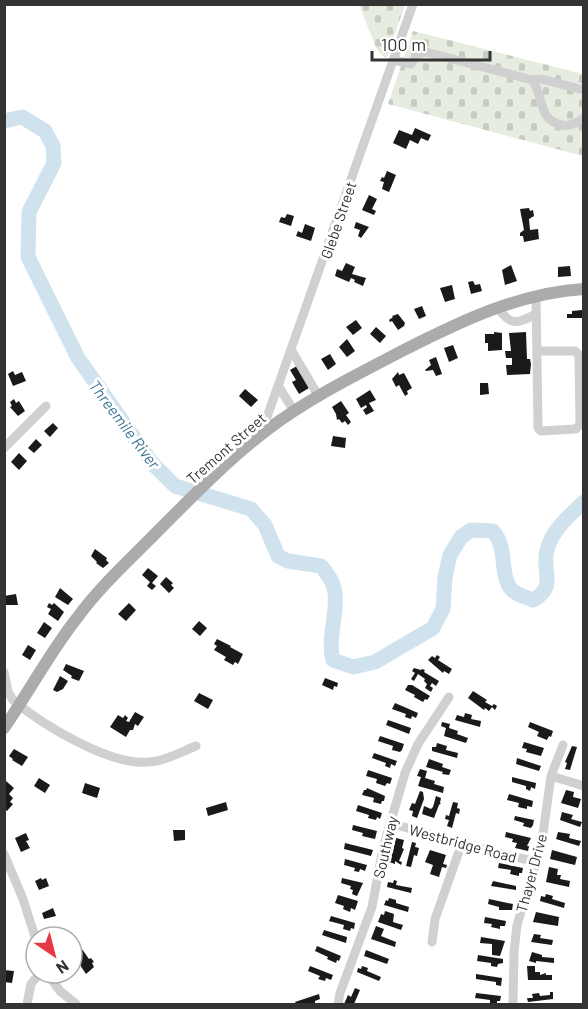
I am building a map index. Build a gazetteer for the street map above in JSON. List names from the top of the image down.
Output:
{
  "streets": {
    "main road": ["Tremont Street"],
    "street": [
      "Glebe Street",
      "Westbridge Road",
      "Southway",
      "Thayer Drive"
    ]
  },
  "crossings": [
    ["Glebe Street", "Tremont Street"],
    ["Westbridge Road", "Southway"],
    ["Westbridge Road", "Thayer Drive"]
  ],
  "water": ["Threemile River"],
  "scale_bar": "100 m",
  "north": "bottom right"
}
